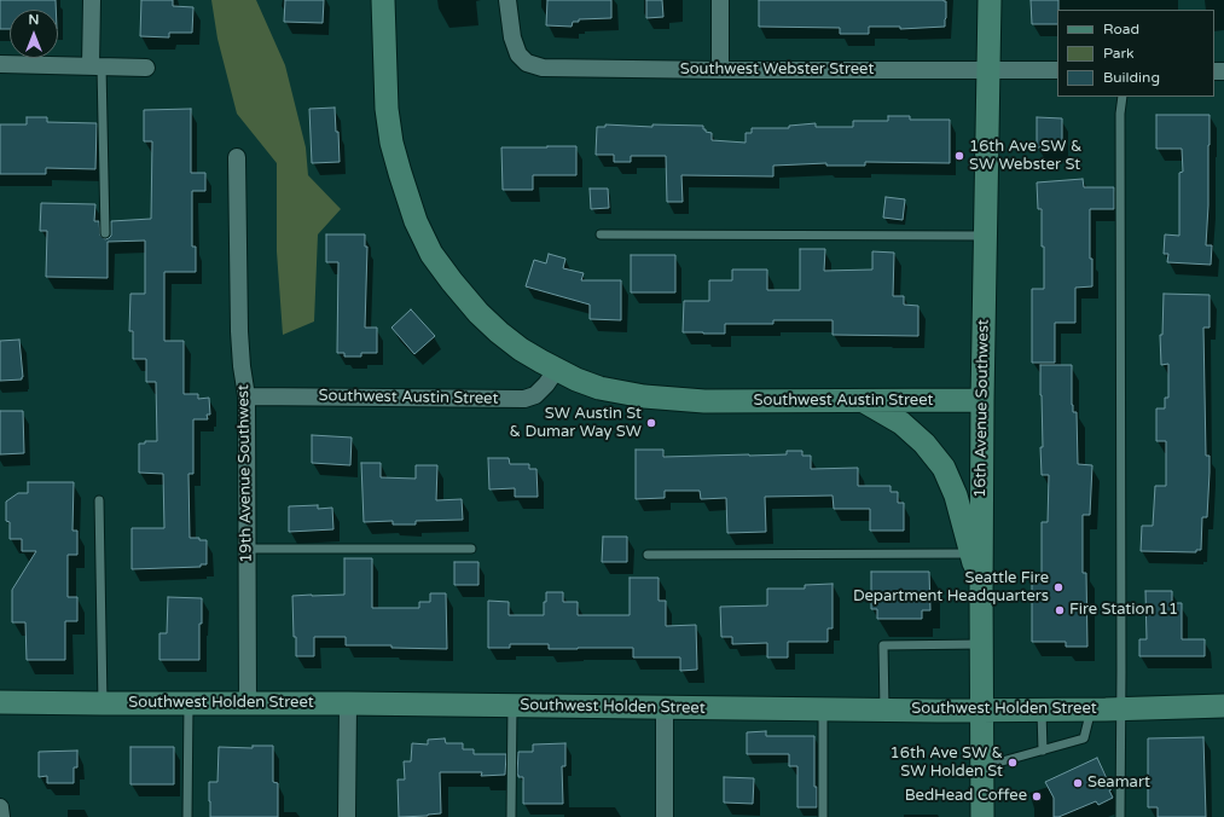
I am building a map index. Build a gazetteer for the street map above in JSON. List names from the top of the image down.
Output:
{
  "streets": {
    "street": [
      "Southwest Webster Street",
      "Southwest Austin Street",
      "16th Avenue Southwest",
      "19th Avenue Southwest",
      "Southwest Holden Street"
    ]
  },
  "crossings": [
    ["Southwest Webster Street", "16th Avenue Southwest"],
    ["Southwest Austin Street", "16th Avenue Southwest"],
    ["Southwest Austin Street", "19th Avenue Southwest"],
    ["16th Avenue Southwest", "Southwest Holden Street"],
    ["19th Avenue Southwest", "Southwest Holden Street"]
  ],
  "places": [
    "16th Ave SW & SW Webster St",
    "SW Austin St & Dumar Way SW",
    "Seattle Fire Department Headquarters",
    "Fire Station 11",
    "16th Ave SW & SW Holden St",
    "Seamart",
    "BedHead Coffee"
  ],
  "legend": ["Road", "Park", "Building"],
  "north": "top"
}
